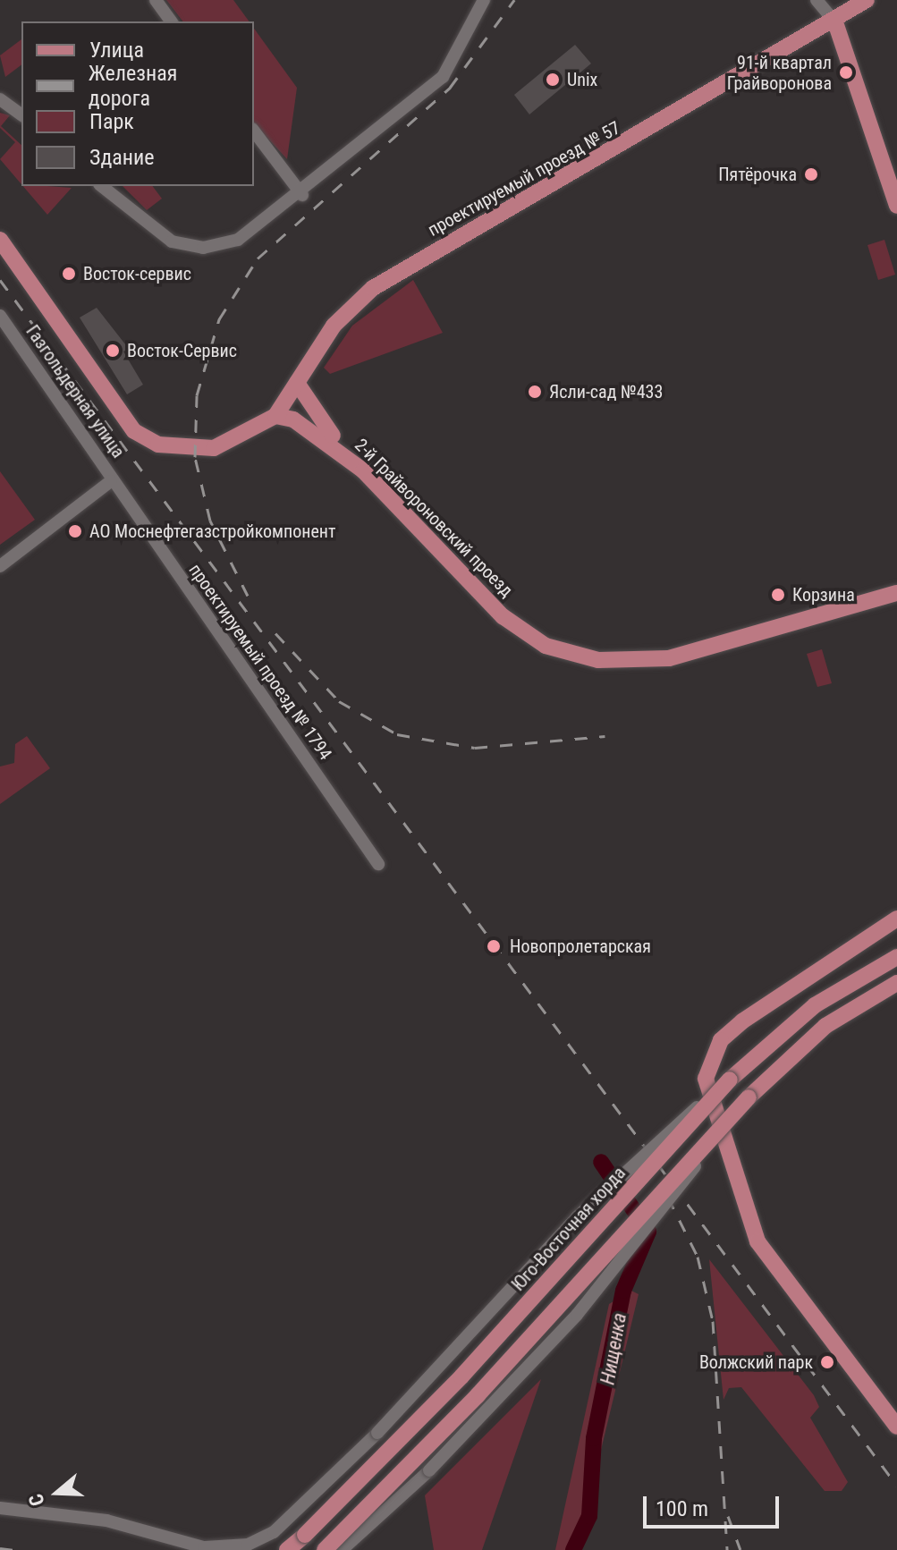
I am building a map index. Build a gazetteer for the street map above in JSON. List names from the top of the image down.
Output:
{
  "streets": {
    "main road": ["проектируемый проезд № 57", "2-й Грайвороновский проезд", "Юго-Восточная хорда"],
    "street": ["Газгольдерная улица", "проектируемый проезд № 1794"]
  },
  "crossings": [
    ["проектируемый проезд № 57", "2-й Грайвороновский проезд"],
    ["Газгольдерная улица", "проектируемый проезд № 1794"]
  ],
  "water": ["Нищенка"],
  "places": [
    "91-й квартал Грайворонова",
    "Unix",
    "Пятёрочка",
    "Восток-сервис",
    "Восток-Сервис",
    "Ясли-сад №433",
    "АО Моснефтегазстройкомпонент",
    "Корзина",
    "Новопролетарская",
    "Волжский парк"
  ],
  "legend": [
    "Улица",
    "Железная дорога",
    "Парк",
    "Здание"
  ],
  "scale_bar": "100 m",
  "north": "left"
}
